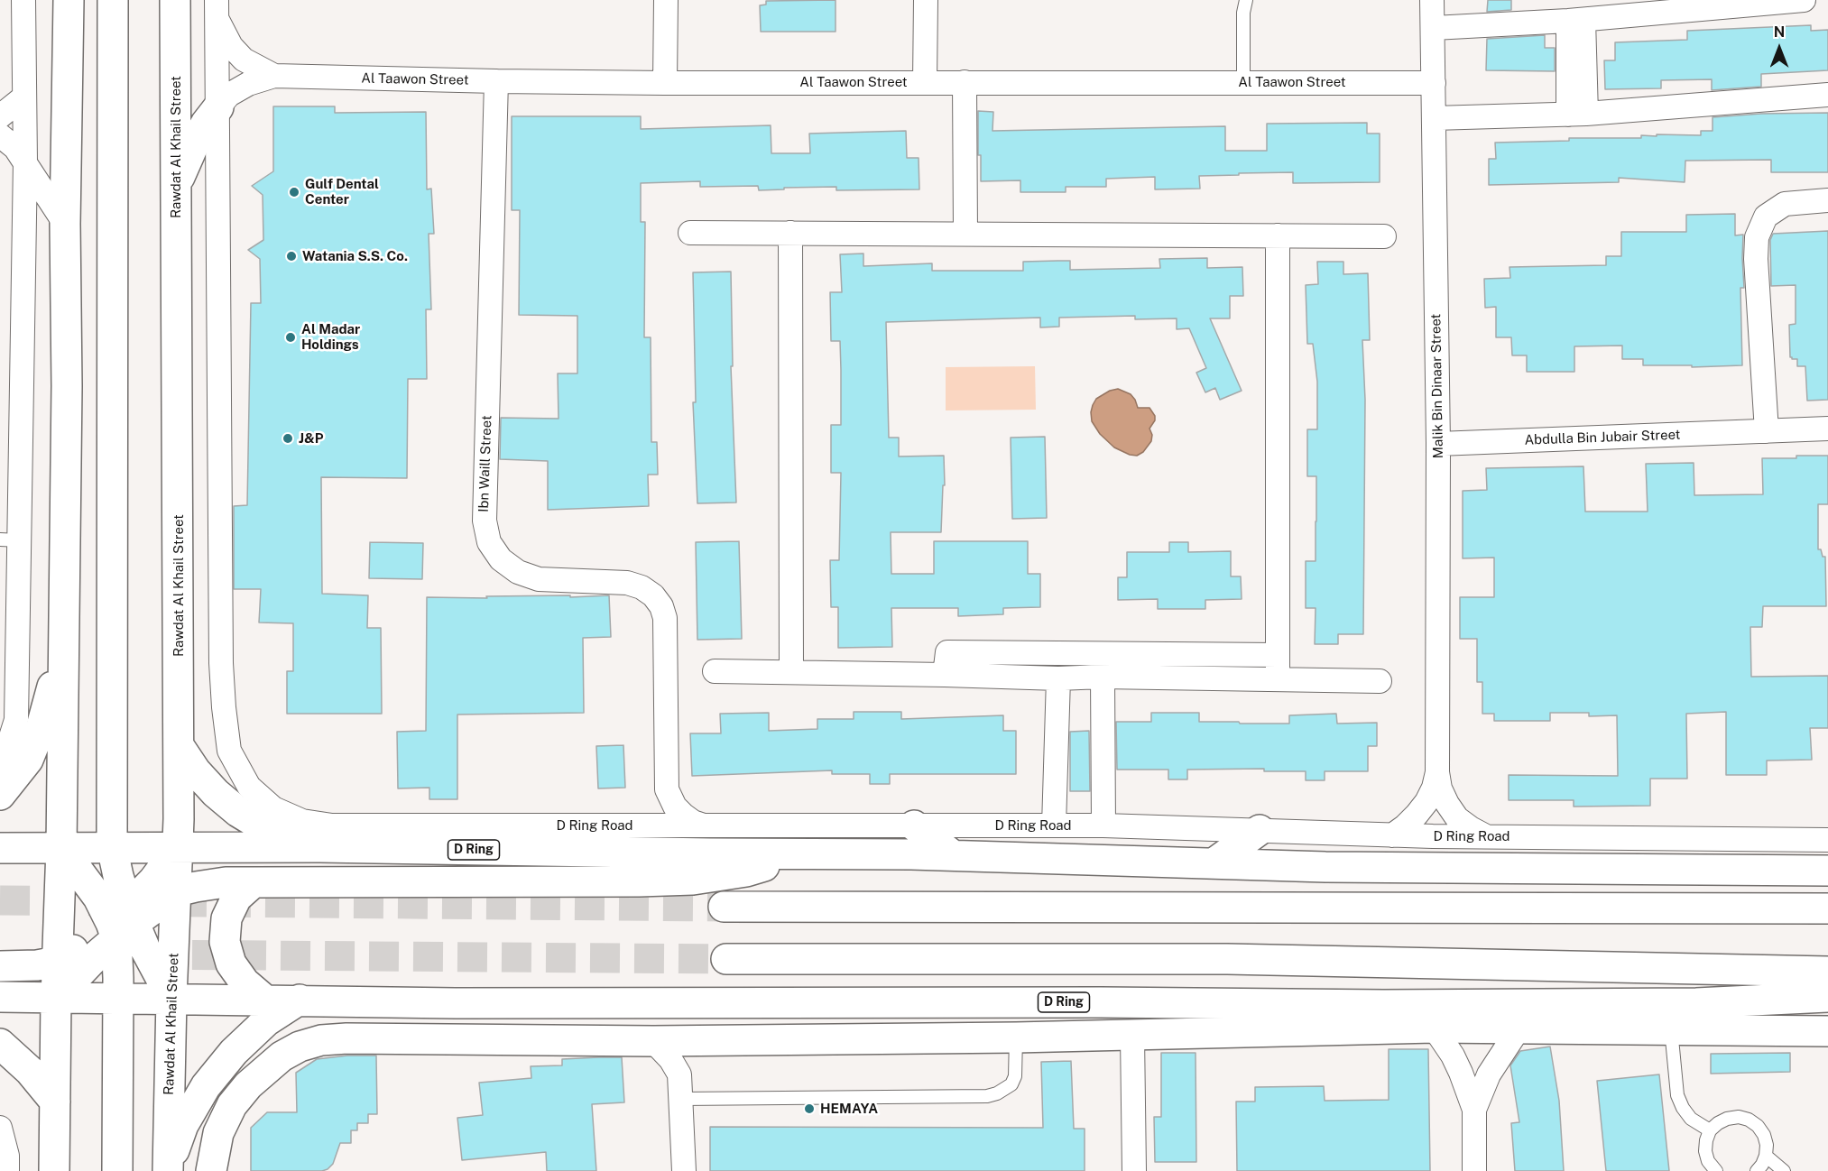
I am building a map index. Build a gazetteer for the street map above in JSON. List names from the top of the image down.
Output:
{
  "streets": {
    "main road": ["Rawdat Al Khail Street", "D Ring"],
    "street": [
      "Al Taawon Street",
      "Malik Bin Dinaar Street",
      "Abdulla Bin Jubair Street",
      "Ibn Waill Street",
      "D Ring Road"
    ]
  },
  "crossings": [
    ["Al Taawon Street", "Malik Bin Dinaar Street"],
    ["Al Taawon Street", "Ibn Waill Street"],
    ["Al Taawon Street", "D Ring Road"],
    ["Rawdat Al Khail Street", "D Ring"],
    ["Malik Bin Dinaar Street", "Abdulla Bin Jubair Street"],
    ["Malik Bin Dinaar Street", "D Ring Road"],
    ["Ibn Waill Street", "D Ring Road"]
  ],
  "places": [
    "Gulf Dental Center",
    "Watania S.S. Co.",
    "Al Madar Holdings",
    "J&P",
    "HEMAYA"
  ],
  "north": "top"
}
